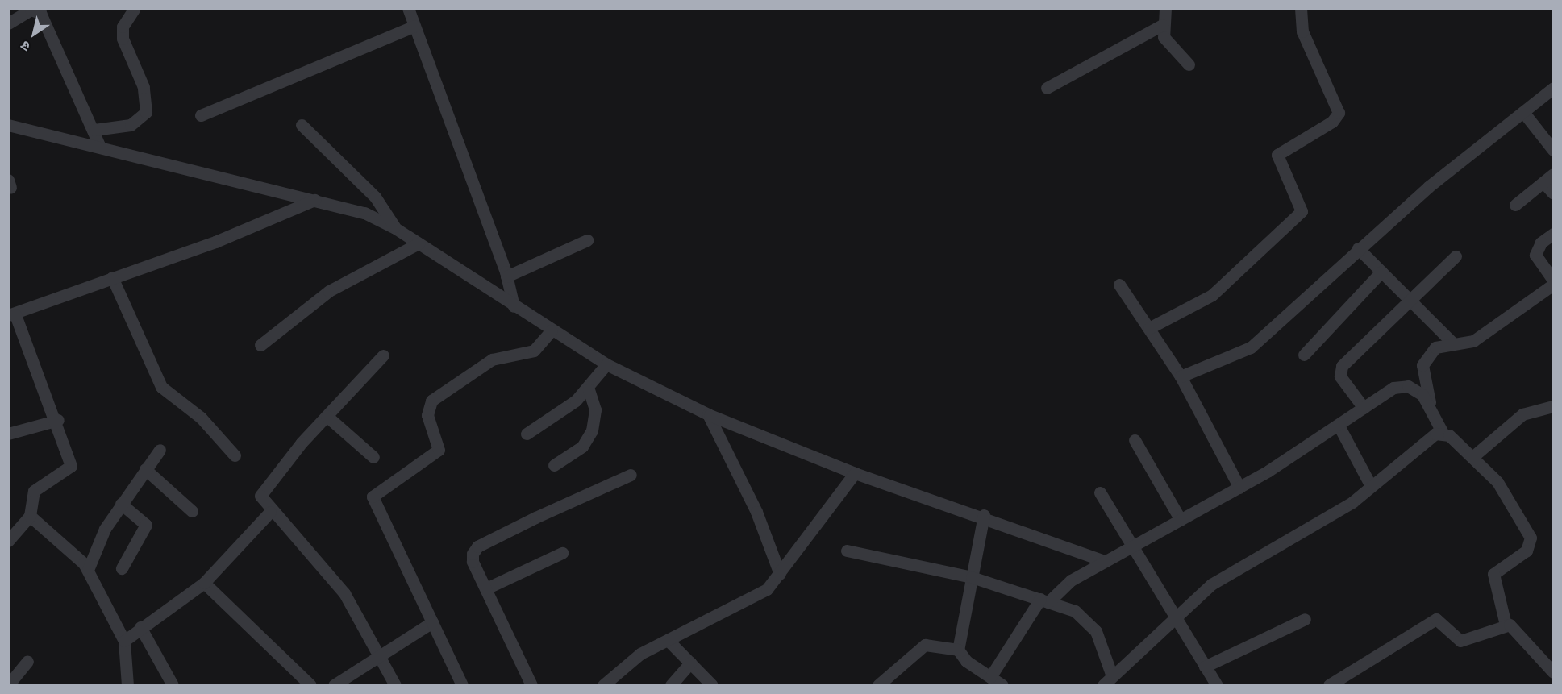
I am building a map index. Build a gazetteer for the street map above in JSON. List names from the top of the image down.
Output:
{
  "north": "bottom left"
}
